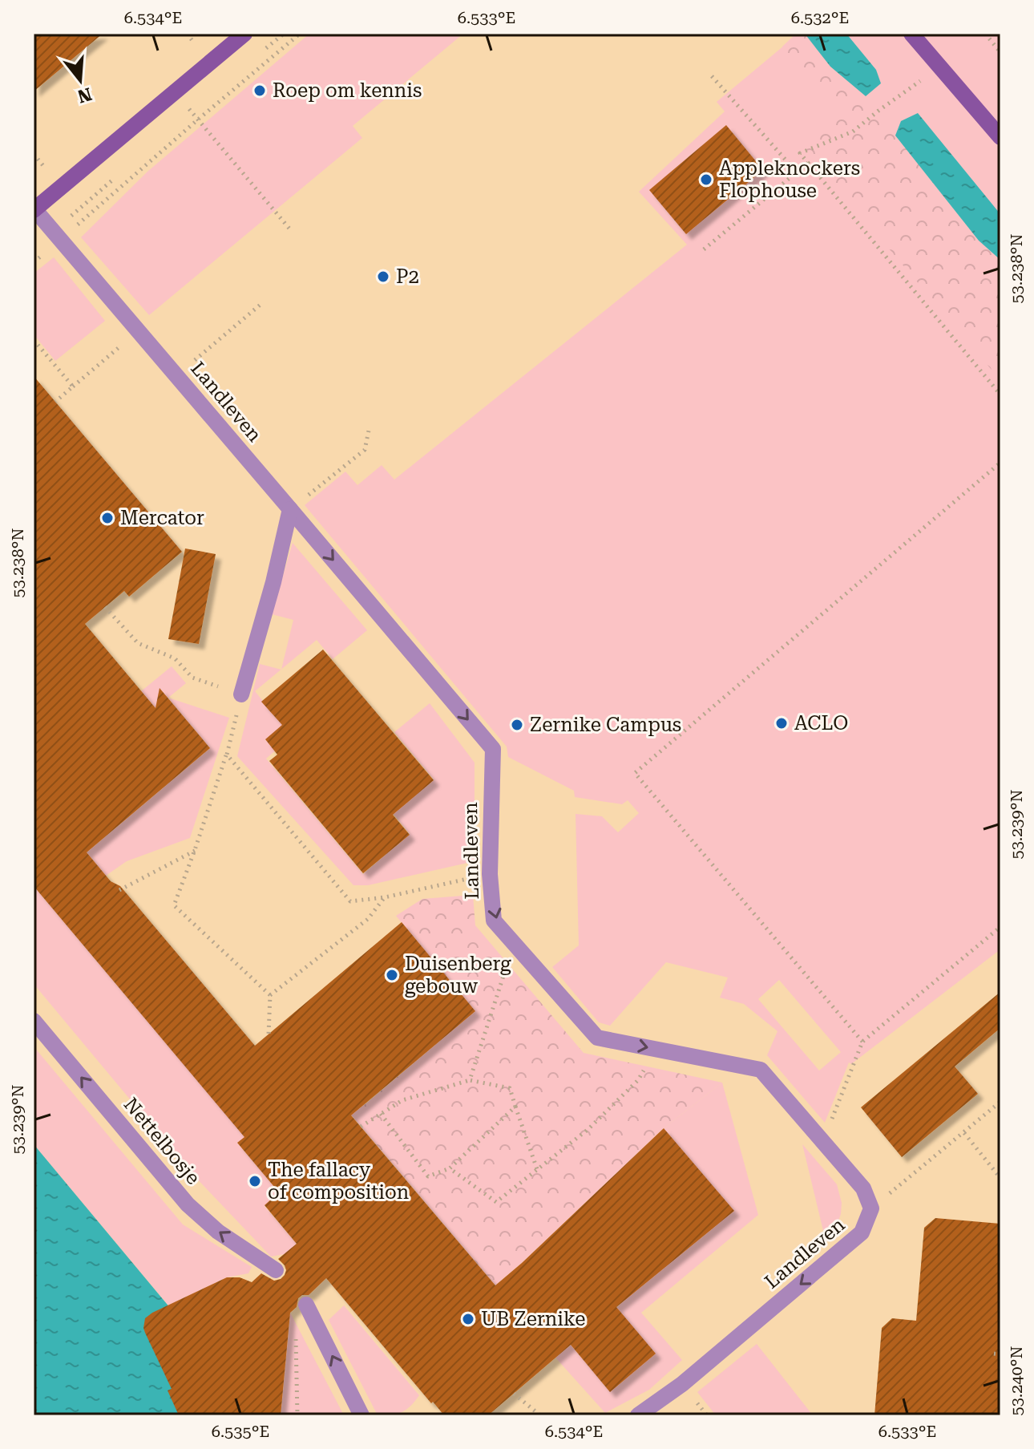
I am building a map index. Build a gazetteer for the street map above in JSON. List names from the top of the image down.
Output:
{
  "streets": {
    "lane": ["Landleven", "Nettelbosje"]
  },
  "one_way": ["Nettelbosje"],
  "places": [
    "Roep om kennis",
    "Appleknockers Flophouse",
    "P2",
    "Mercator",
    "ACLO",
    "Zernike Campus",
    "Duisenberg gebouw",
    "The fallacy of composition",
    "UB Zernike"
  ],
  "north": "bottom",
  "coordinates": [
    "6.534°E",
    "6.533°E",
    "6.532°E",
    "53.238°N",
    "53.239°N",
    "53.240°N",
    "6.535°E"
  ]
}
